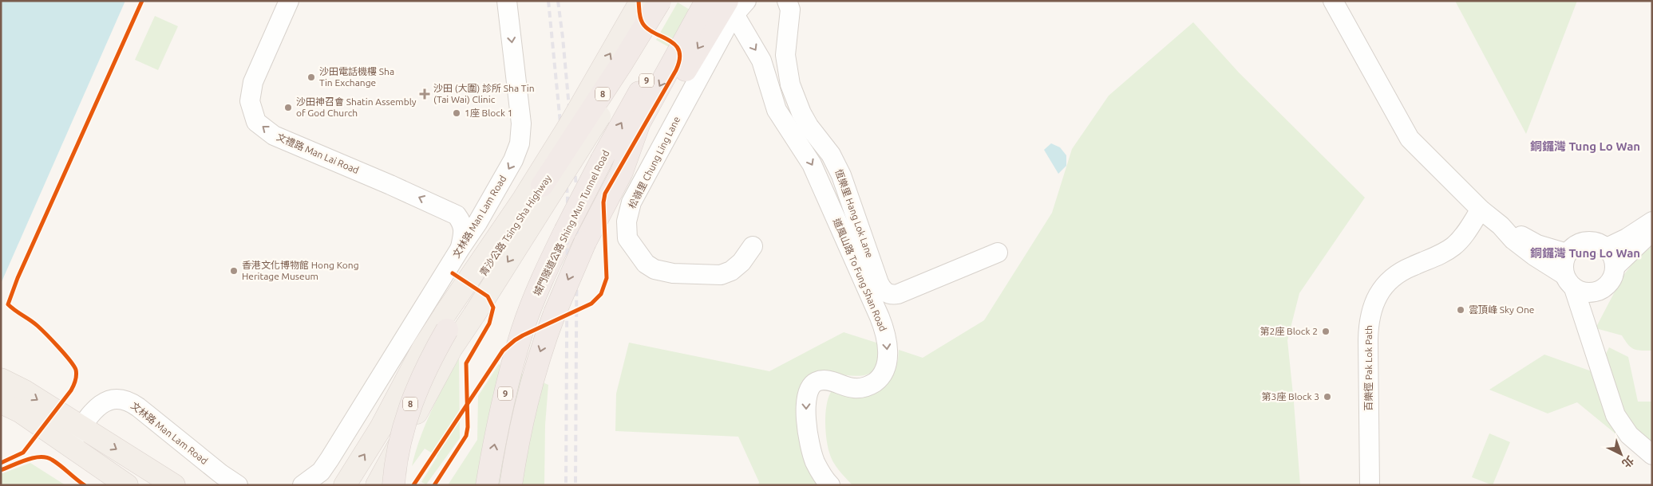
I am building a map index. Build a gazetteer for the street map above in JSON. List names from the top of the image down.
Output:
{
  "streets": {
    "highway": [
      "9",
      "8",
      "城門隧道公路 Shing Mun Tunnel Road",
      "青沙公路 Tsing Sha Highway"
    ],
    "street": [
      "文禮路 Man Lai Road",
      "松嶺里 Chung Ling Lane",
      "恆樂里 Hang Lok Lane",
      "文林路 Man Lam Road",
      "道風山路 To Fung Shan Road",
      "百樂徑 Pak Lok Path"
    ]
  },
  "crossings": [
    ["松嶺里 Chung Ling Lane", "道風山路 To Fung Shan Road"]
  ],
  "one_way": ["道風山路 To Fung Shan Road"],
  "districts": ["銅鑼灣 Tung Lo Wan", "銅鑼灣 Tung Lo Wan"],
  "places": {
    "other": [
      "沙田電話機樓 Sha Tin Exchange",
      "沙田神召會 Shatin Assembly of God Church",
      "1座 Block 1",
      "香港文化博物館 Hong Kong Heritage Museum",
      "雲頂峰 Sky One",
      "第2座 Block 2",
      "第3座 Block 3"
    ],
    "health": ["沙田 (大圍) 診所 Sha Tin (Tai Wai) Clinic"]
  },
  "north": "bottom right"
}
